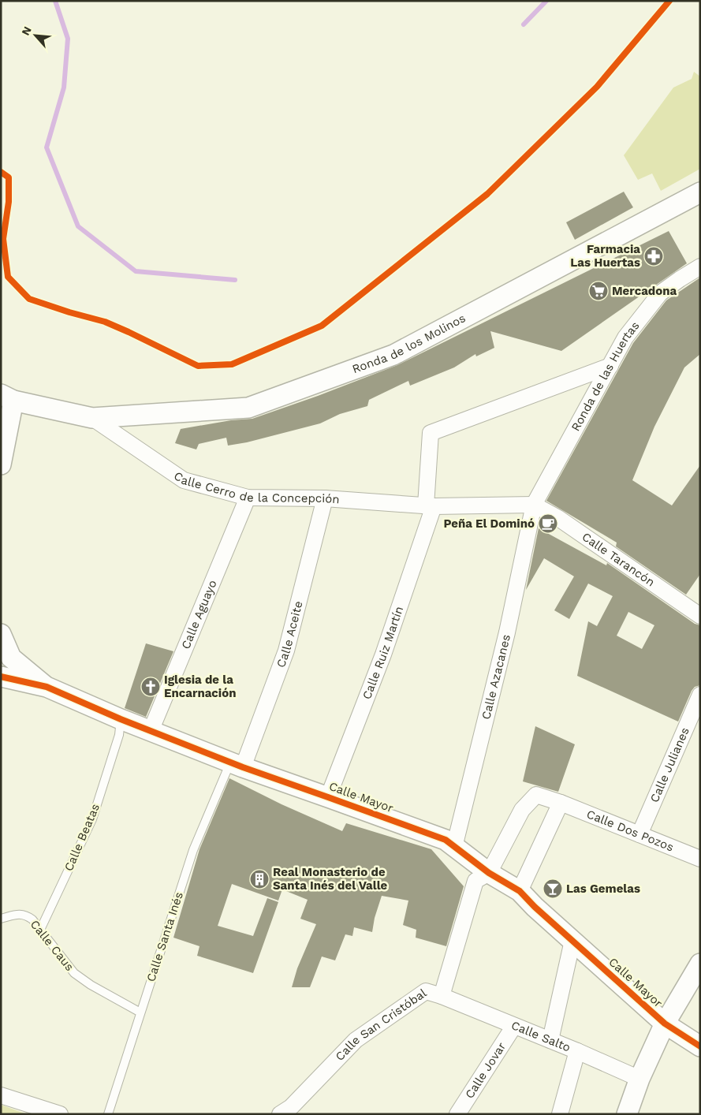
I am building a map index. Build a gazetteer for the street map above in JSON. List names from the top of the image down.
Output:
{
  "streets": {
    "street": [
      "Ronda de los Molinos",
      "Ronda de las Huertas",
      "Calle Cerro de la Concepción",
      "Calle Tarancón",
      "Calle Aguayo",
      "Calle Aceite",
      "Calle Ruiz Martín",
      "Calle Azacanes",
      "Calle Julianes",
      "Calle Mayor",
      "Calle Dos Pozos",
      "Calle San Cristóbal",
      "Calle Salto",
      "Calle Jovar"
    ],
    "lane": ["Calle Beatas", "Calle Santa Inés", "Calle Caus"]
  },
  "crossings": [
    ["Ronda de los Molinos", "Calle Cerro de la Concepción"],
    ["Ronda de las Huertas", "Calle Cerro de la Concepción"],
    ["Ronda de las Huertas", "Calle Tarancón"],
    ["Ronda de las Huertas", "Calle Ruiz Martín"],
    ["Ronda de las Huertas", "Calle Azacanes"],
    ["Calle Cerro de la Concepción", "Calle Tarancón"],
    ["Calle Cerro de la Concepción", "Calle Aguayo"],
    ["Calle Cerro de la Concepción", "Calle Aceite"],
    ["Calle Cerro de la Concepción", "Calle Ruiz Martín"],
    ["Calle Cerro de la Concepción", "Calle Azacanes"],
    ["Calle Tarancón", "Calle Azacanes"],
    ["Calle Aguayo", "Calle Mayor"],
    ["Calle Aceite", "Calle Mayor"],
    ["Calle Aceite", "Calle Santa Inés"],
    ["Calle Ruiz Martín", "Calle Mayor"],
    ["Calle Azacanes", "Calle Mayor"],
    ["Calle Julianes", "Calle Dos Pozos"],
    ["Calle Mayor", "Calle Dos Pozos"],
    ["Calle Mayor", "Calle Beatas"],
    ["Calle Mayor", "Calle Santa Inés"],
    ["Calle Mayor", "Calle San Cristóbal"],
    ["Calle Dos Pozos", "Calle San Cristóbal"],
    ["Calle Beatas", "Calle Caus"],
    ["Calle Santa Inés", "Calle Caus"],
    ["Calle San Cristóbal", "Calle Salto"],
    ["Calle Salto", "Calle Jovar"]
  ],
  "places": {
    "pharmacy": ["Farmacia Las Huertas"],
    "supermarket": ["Mercadona"],
    "cafe": ["Peña El Dominó"],
    "church": ["Iglesia de la Encarnación"],
    "building": ["Real Monasterio de Santa Inés del Valle"],
    "bar": ["Las Gemelas"]
  },
  "north": "top left"
}
